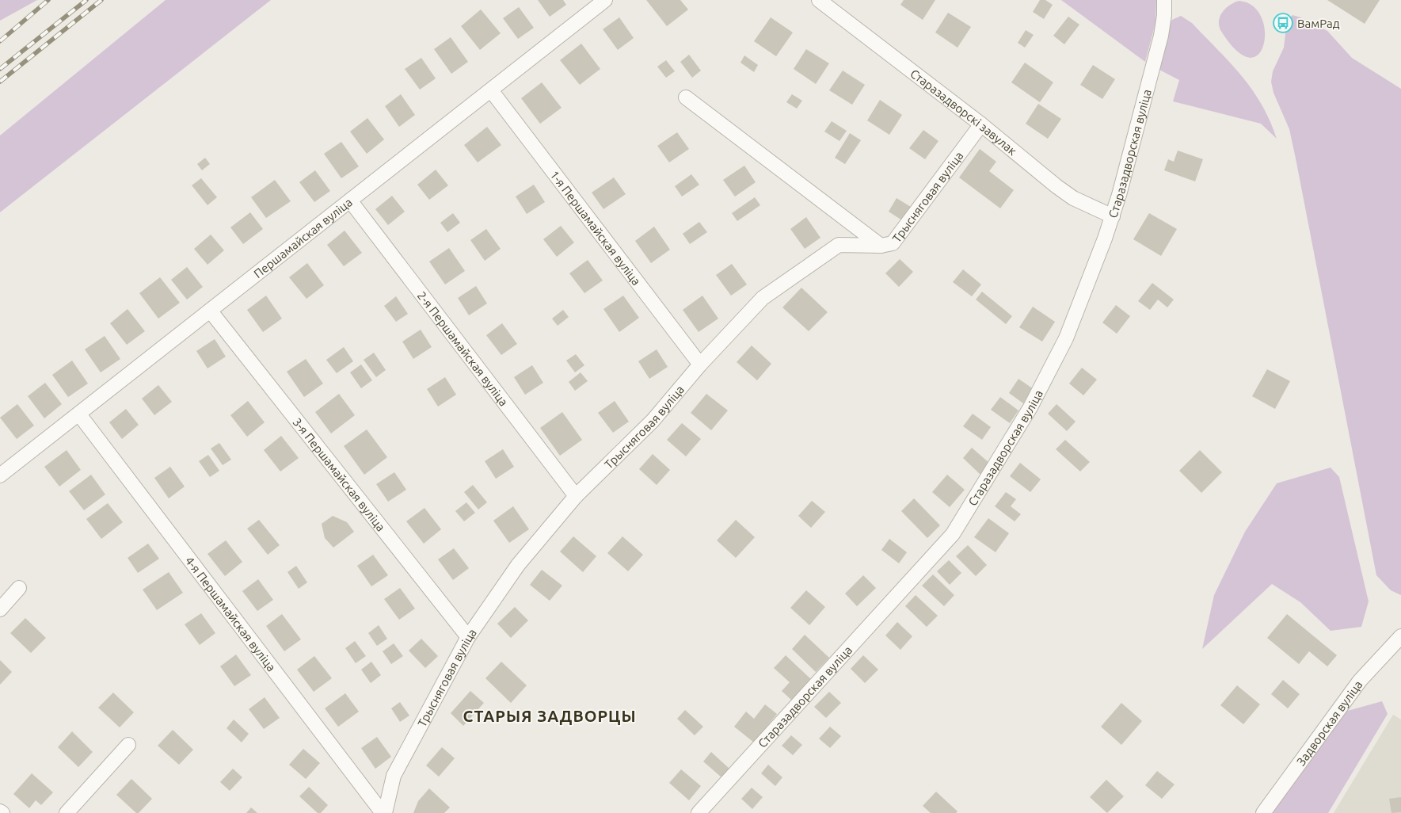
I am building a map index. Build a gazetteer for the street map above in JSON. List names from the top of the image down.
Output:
{
  "streets": {
    "street": [
      "Старазадворскі завулак",
      "Старазадворская вуліца",
      "Трысняговая вуліца",
      "1-я Першамайская вуліца",
      "Першамайская вуліца",
      "2-я Першамайская вуліца",
      "3-я Першамайская вуліца",
      "4-я Першамайская вуліца",
      "Задворская вуліца"
    ]
  },
  "crossings": [
    ["Старазадворскі завулак", "Старазадворская вуліца"],
    ["Старазадворскі завулак", "Трысняговая вуліца"],
    ["Трысняговая вуліца", "1-я Першамайская вуліца"],
    ["Трысняговая вуліца", "2-я Першамайская вуліца"],
    ["Трысняговая вуліца", "3-я Першамайская вуліца"],
    ["Трысняговая вуліца", "4-я Першамайская вуліца"],
    ["1-я Першамайская вуліца", "Першамайская вуліца"],
    ["Першамайская вуліца", "2-я Першамайская вуліца"],
    ["Першамайская вуліца", "3-я Першамайская вуліца"],
    ["Першамайская вуліца", "4-я Першамайская вуліца"]
  ],
  "districts": ["СТАРЫЯ ЗАДВОРЦЫ"],
  "places": {
    "bus stop": ["ВамРад"]
  }
}
